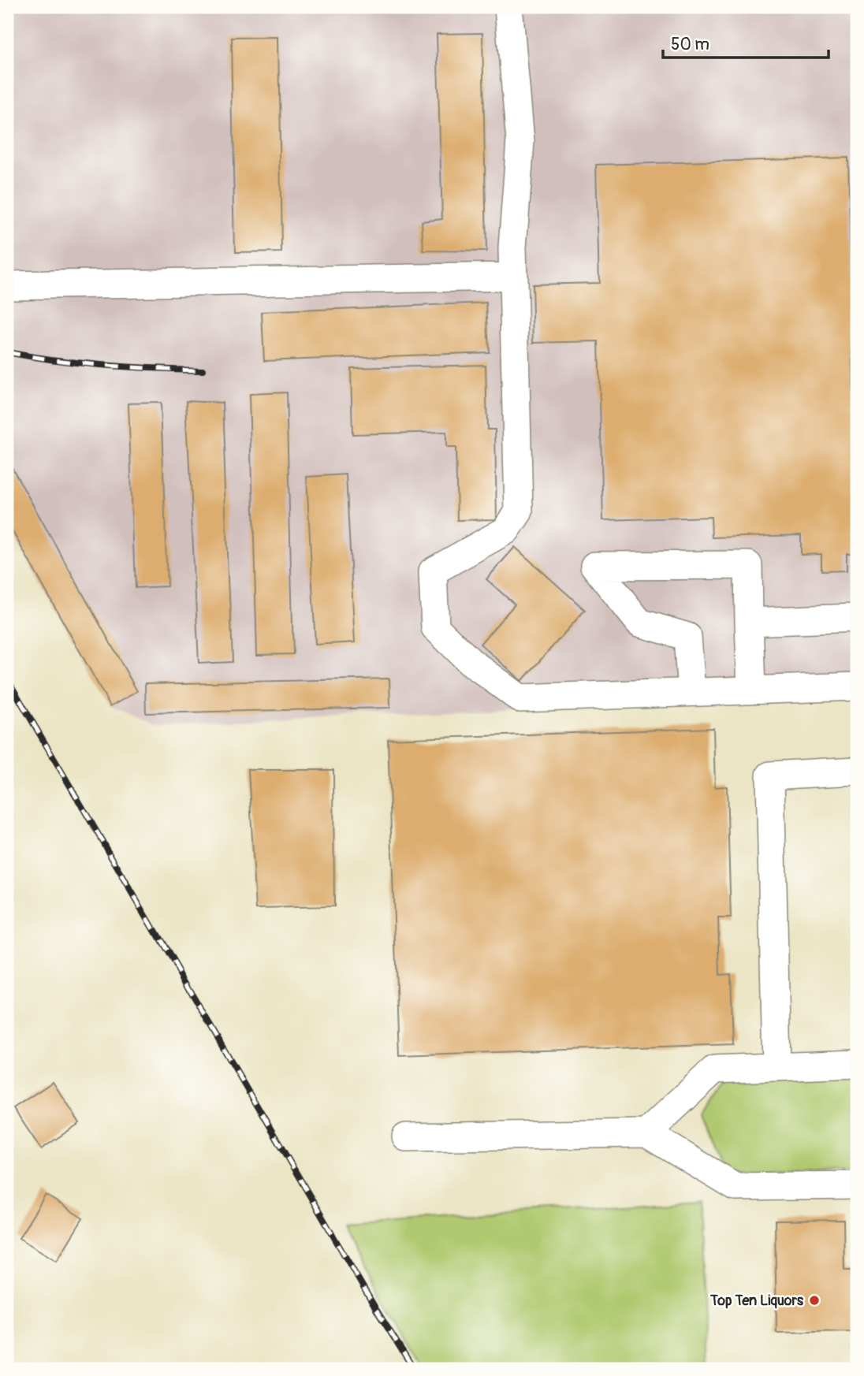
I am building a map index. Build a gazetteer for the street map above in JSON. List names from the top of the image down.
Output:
{
  "places": ["Top Ten Liquors"],
  "scale_bar": "50 m"
}
